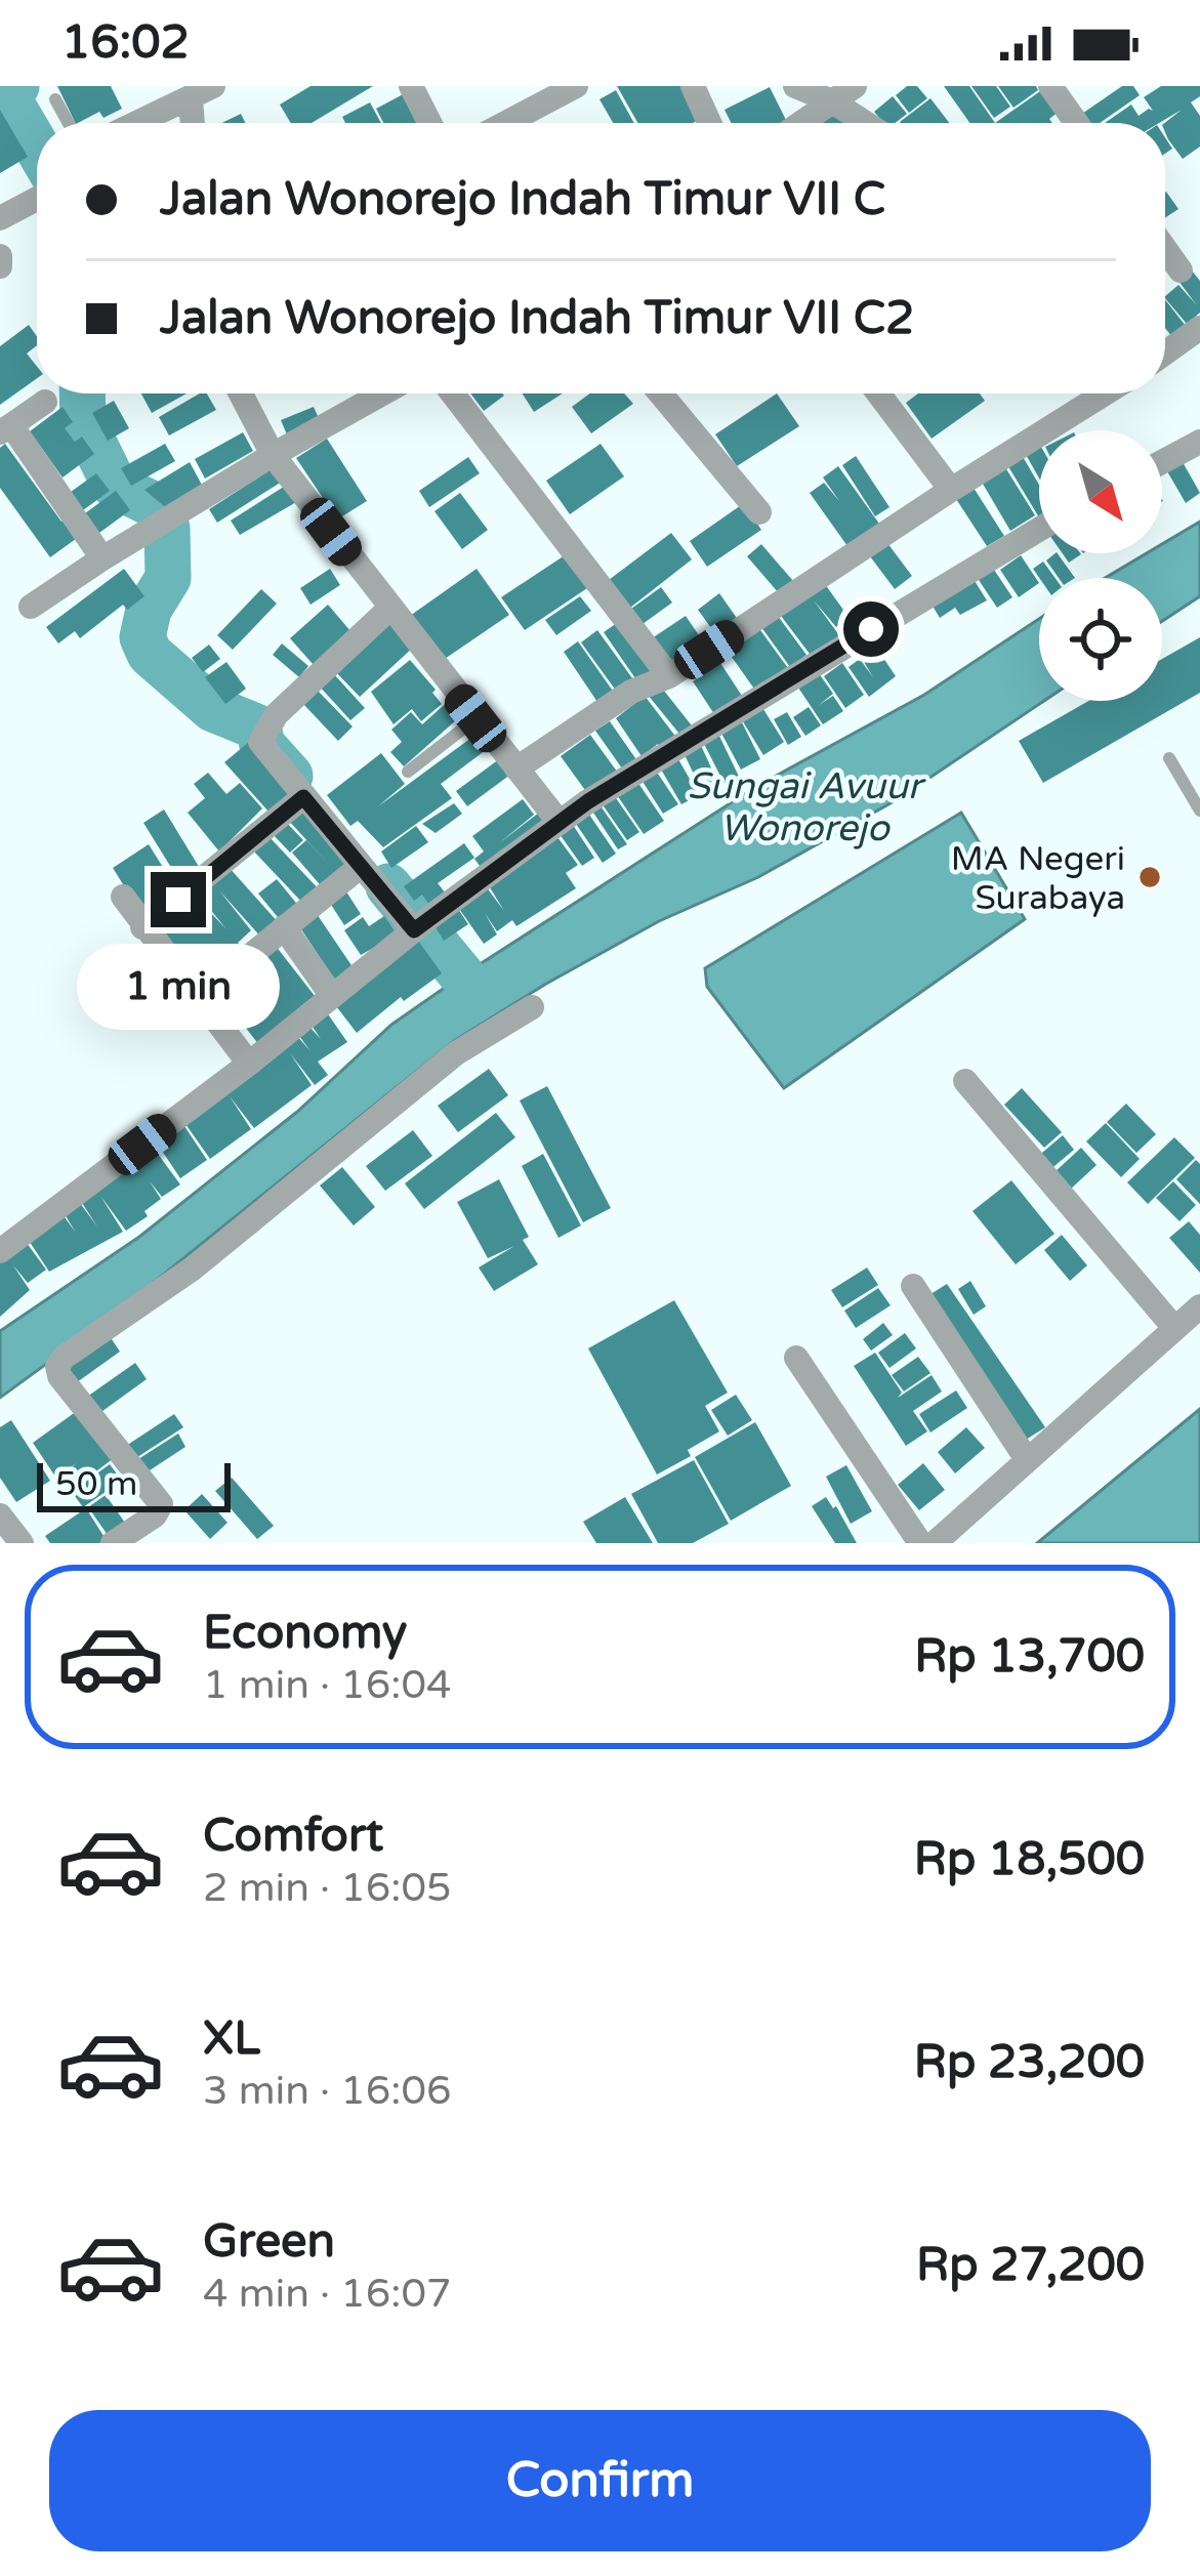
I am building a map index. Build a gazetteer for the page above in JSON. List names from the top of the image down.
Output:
{
  "water": ["Sungai Avuur Wonorejo"],
  "places": ["MA Negeri Surabaya"],
  "scale_bar": "50 m",
  "north": "bottom right",
  "page": {
    "status": "16:02",
    "banner": ["Jalan Wonorejo Indah Timur VII C", "Jalan Wonorejo Indah Timur VII C2"],
    "bubble": "1 min",
    "scale": "50 m",
    "list": [
      {
        "name": "Economy",
        "note": "1 min · 16:04",
        "value": "Rp 13,700"
      },
      {
        "name": "Comfort",
        "note": "2 min · 16:05",
        "value": "Rp 18,500"
      },
      {
        "name": "XL",
        "note": "3 min · 16:06",
        "value": "Rp 23,200"
      },
      {
        "name": "Green",
        "note": "4 min · 16:07",
        "value": "Rp 27,200"
      }
    ],
    "buttons": "Confirm"
  }
}
